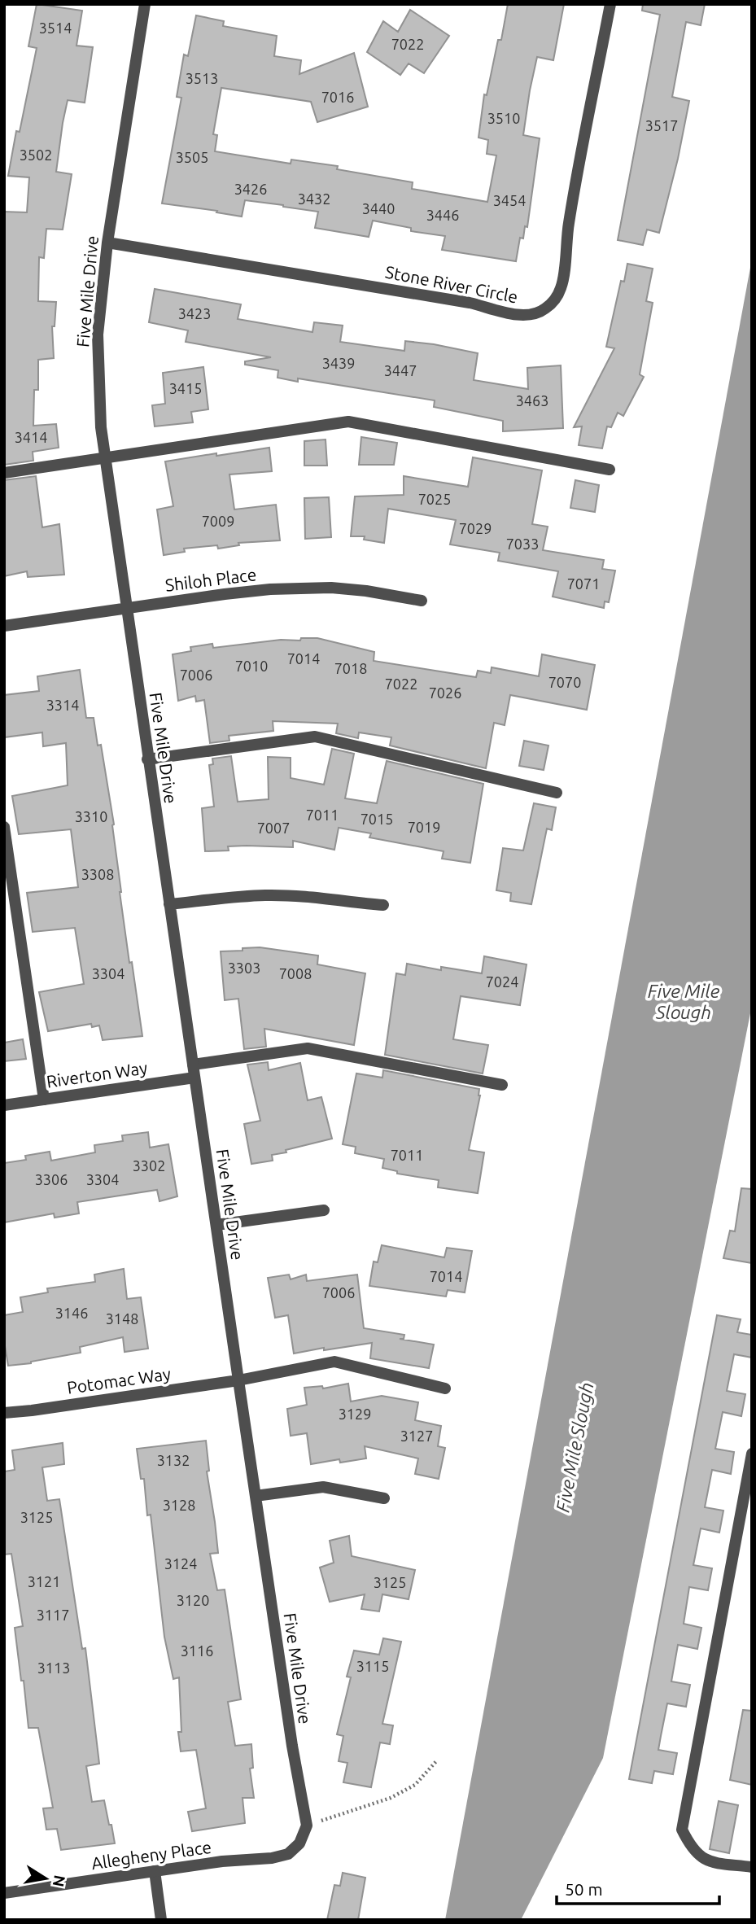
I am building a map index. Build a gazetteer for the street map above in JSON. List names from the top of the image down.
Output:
{
  "streets": {
    "street": [
      "Stone River Circle",
      "Five Mile Drive",
      "Shiloh Place",
      "Riverton Way",
      "Potomac Way",
      "Allegheny Place"
    ]
  },
  "crossings": [
    ["Stone River Circle", "Five Mile Drive"],
    ["Five Mile Drive", "Shiloh Place"],
    ["Five Mile Drive", "Riverton Way"],
    ["Five Mile Drive", "Potomac Way"],
    ["Five Mile Drive", "Allegheny Place"]
  ],
  "water": ["Five Mile Slough"],
  "house_numbers": [
    "3514",
    "7022",
    "3513",
    "7016",
    "3510",
    "3517",
    "3502",
    "3505",
    "3426",
    "3432",
    "3454",
    "3440",
    "3446",
    "3423",
    "3439",
    "3447",
    "3415",
    "3463",
    "3414",
    "7025",
    "7009",
    "7029",
    "7033",
    "7071",
    "7014",
    "7010",
    "7018",
    "7006",
    "7070",
    "7022",
    "7026",
    "3314",
    "7011",
    "3310",
    "7015",
    "7019",
    "7007",
    "3308",
    "3303",
    "3304",
    "7008",
    "7024",
    "7011",
    "3302",
    "3306",
    "3304",
    "7014",
    "7006",
    "3146",
    "3148",
    "3129",
    "3127",
    "3132",
    "3128",
    "3125",
    "3124",
    "3121",
    "3125",
    "3120",
    "3117",
    "3116",
    "3115",
    "3113"
  ],
  "scale_bar": "50 m",
  "north": "right"
}
